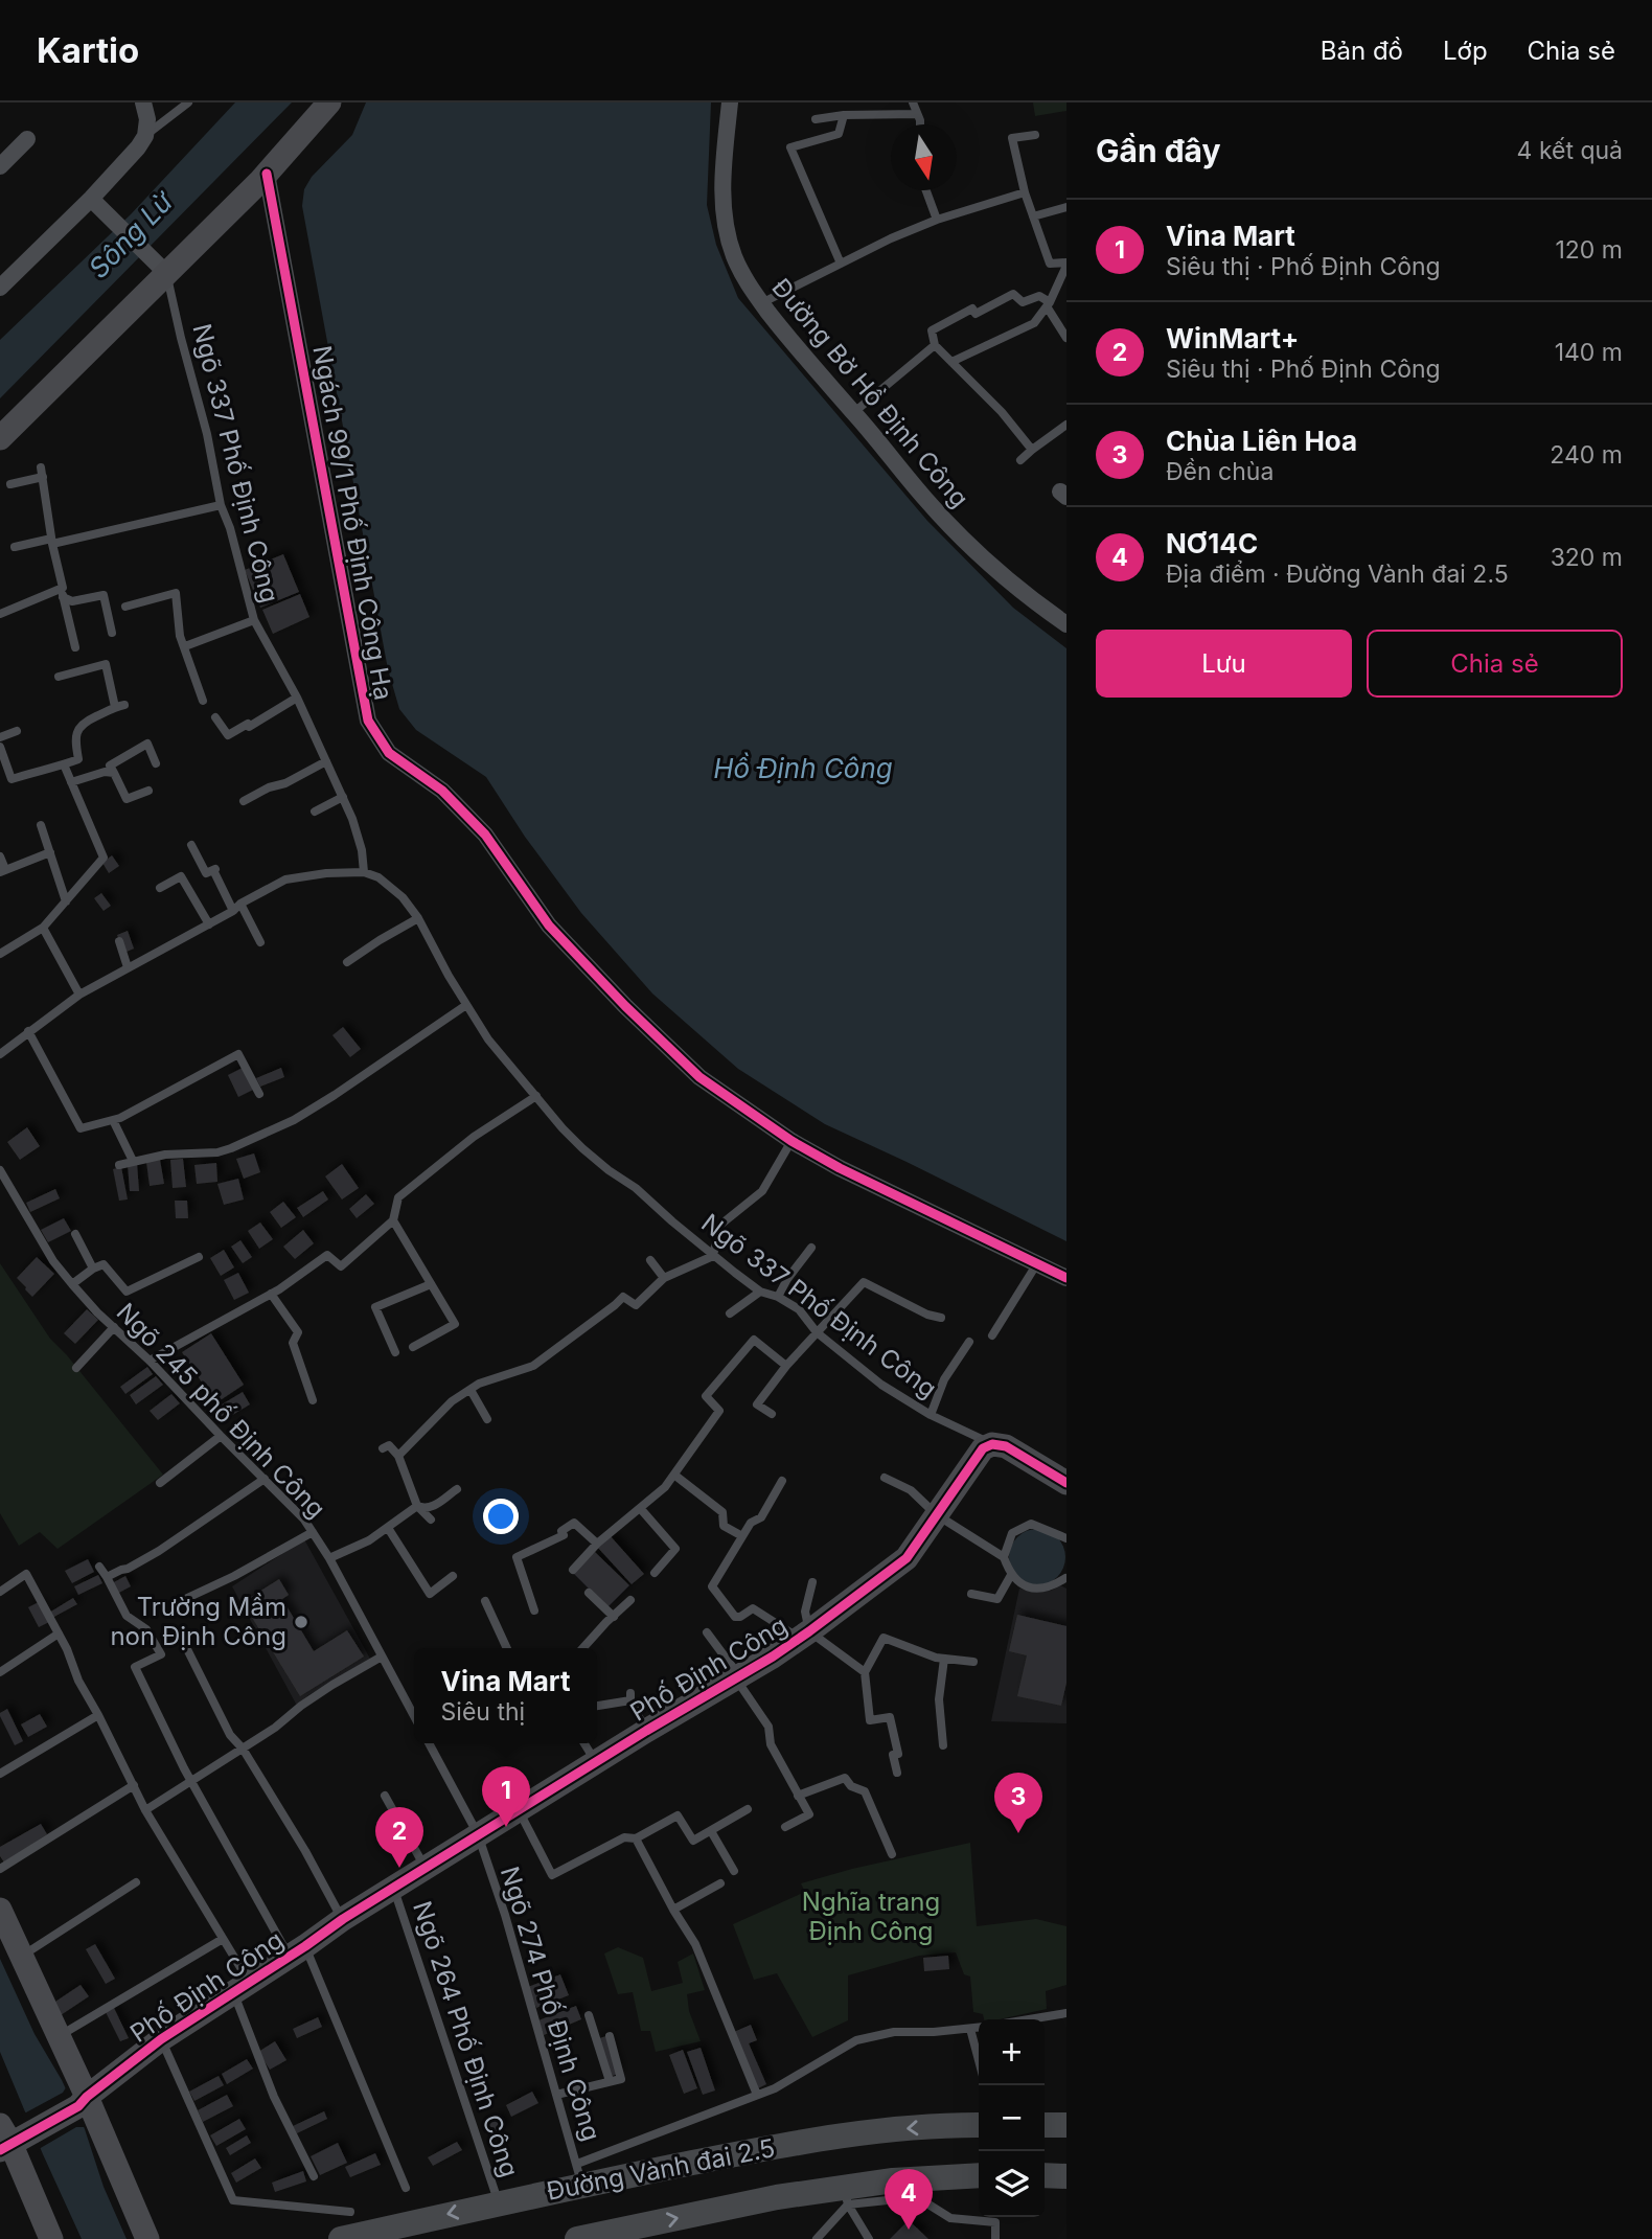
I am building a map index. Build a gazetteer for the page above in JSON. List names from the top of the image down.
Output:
{
  "streets": {
    "main road": ["Đường Vành đai 2.5"],
    "street": ["Đường Bờ Hồ Định Công", "Ngách 99/1 Phố Định Công Hạ", "Phố Định Công"],
    "lane": [
      "Ngõ 337 Phố Định Công",
      "Ngõ 245 phố Định Công",
      "Ngõ 274 Phố Định Công",
      "Ngõ 264 Phố Định Công"
    ]
  },
  "crossings": [
    ["Ngõ 337 Phố Định Công", "Phố Định Công"],
    ["Phố Định Công", "Ngõ 274 Phố Định Công"],
    ["Phố Định Công", "Ngõ 264 Phố Định Công"],
    ["Ngõ 274 Phố Định Công", "Đường Vành đai 2.5"],
    ["Ngõ 264 Phố Định Công", "Đường Vành đai 2.5"]
  ],
  "water": ["Sông Lừ", "Hồ Định Công"],
  "parks": ["Nghĩa trang Định Công"],
  "places": ["Trường Mầm non Định Công"],
  "north": "bottom",
  "page": {
    "header": "Kartio",
    "nav": ["Bản đồ", "Lớp", "Chia sẻ"],
    "heading": ["Gần đây", "4 kết quả"],
    "list": [
      {
        "mark": "1",
        "name": "Vina Mart",
        "note": "Siêu thị · Phố Định Công",
        "value": "120 m"
      },
      {
        "mark": "2",
        "name": "WinMart+",
        "note": "Siêu thị · Phố Định Công",
        "value": "140 m"
      },
      {
        "mark": "3",
        "name": "Chùa Liên Hoa",
        "note": "Đền chùa",
        "value": "240 m"
      },
      {
        "mark": "4",
        "name": "NƠ14C",
        "note": "Địa điểm · Đường Vành đai 2.5",
        "value": "320 m"
      }
    ],
    "buttons": ["Lưu", "Chia sẻ"],
    "popup": ["Vina Mart", "Siêu thị"],
    "pins": [
      "1",
      "3",
      "2",
      "4"
    ],
    "map_buttons": ["+", "−"]
  }
}
